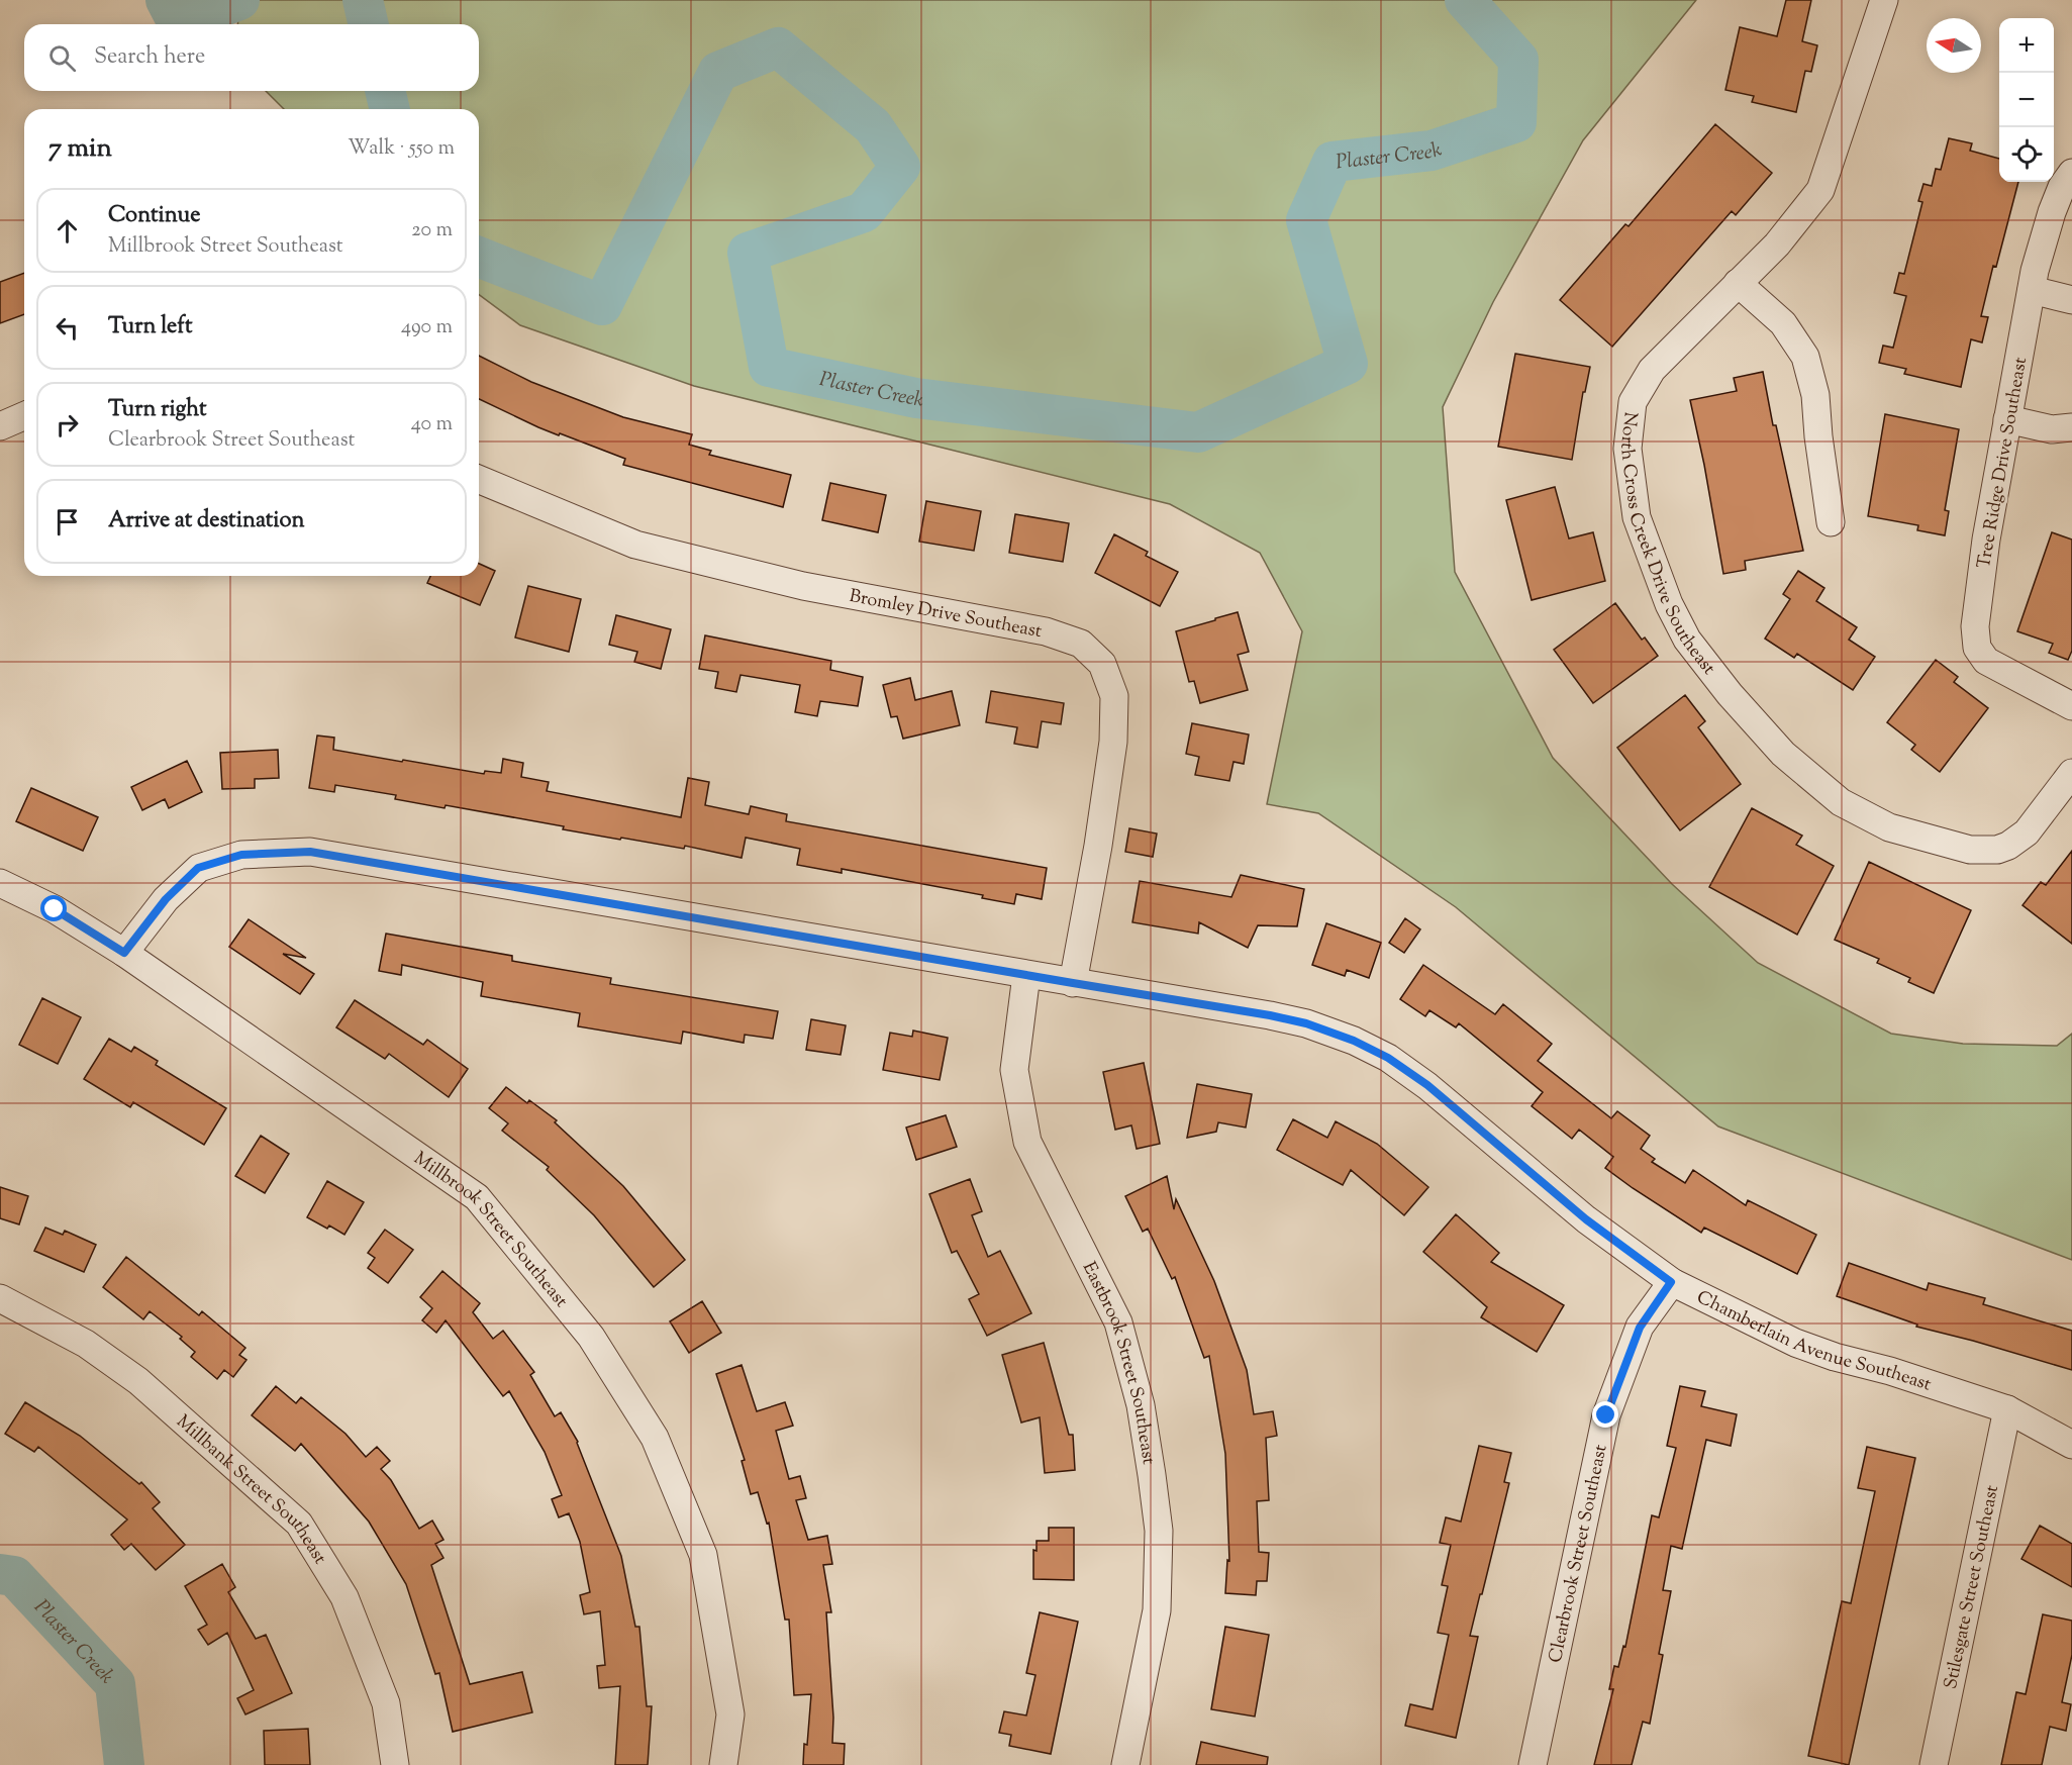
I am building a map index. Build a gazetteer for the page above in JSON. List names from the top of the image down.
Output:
{
  "streets": {
    "street": [
      "Tree Ridge Drive Southeast",
      "North Cross Creek Drive Southeast",
      "Bromley Drive Southeast",
      "Millbrook Street Southeast",
      "Chamberlain Avenue Southeast",
      "Eastbrook Street Southeast",
      "Millbank Street Southeast",
      "Clearbrook Street Southeast",
      "Stilesgate Street Southeast"
    ]
  },
  "crossings": [
    ["Bromley Drive Southeast", "Chamberlain Avenue Southeast"],
    ["Millbrook Street Southeast", "Chamberlain Avenue Southeast"],
    ["Chamberlain Avenue Southeast", "Eastbrook Street Southeast"],
    ["Chamberlain Avenue Southeast", "Clearbrook Street Southeast"],
    ["Chamberlain Avenue Southeast", "Stilesgate Street Southeast"]
  ],
  "water": ["Plaster Creek"],
  "north": "left",
  "page": {
    "map_buttons": ["+", "−"],
    "search": "Search here",
    "heading": ["7 min", "Walk · 550 m"],
    "list": [
      ["Continue", "Millbrook Street Southeast", "20 m"],
      ["Turn left", "490 m"],
      ["Turn right", "Clearbrook Street Southeast", "40 m"],
      "Arrive at destination"
    ]
  }
}
